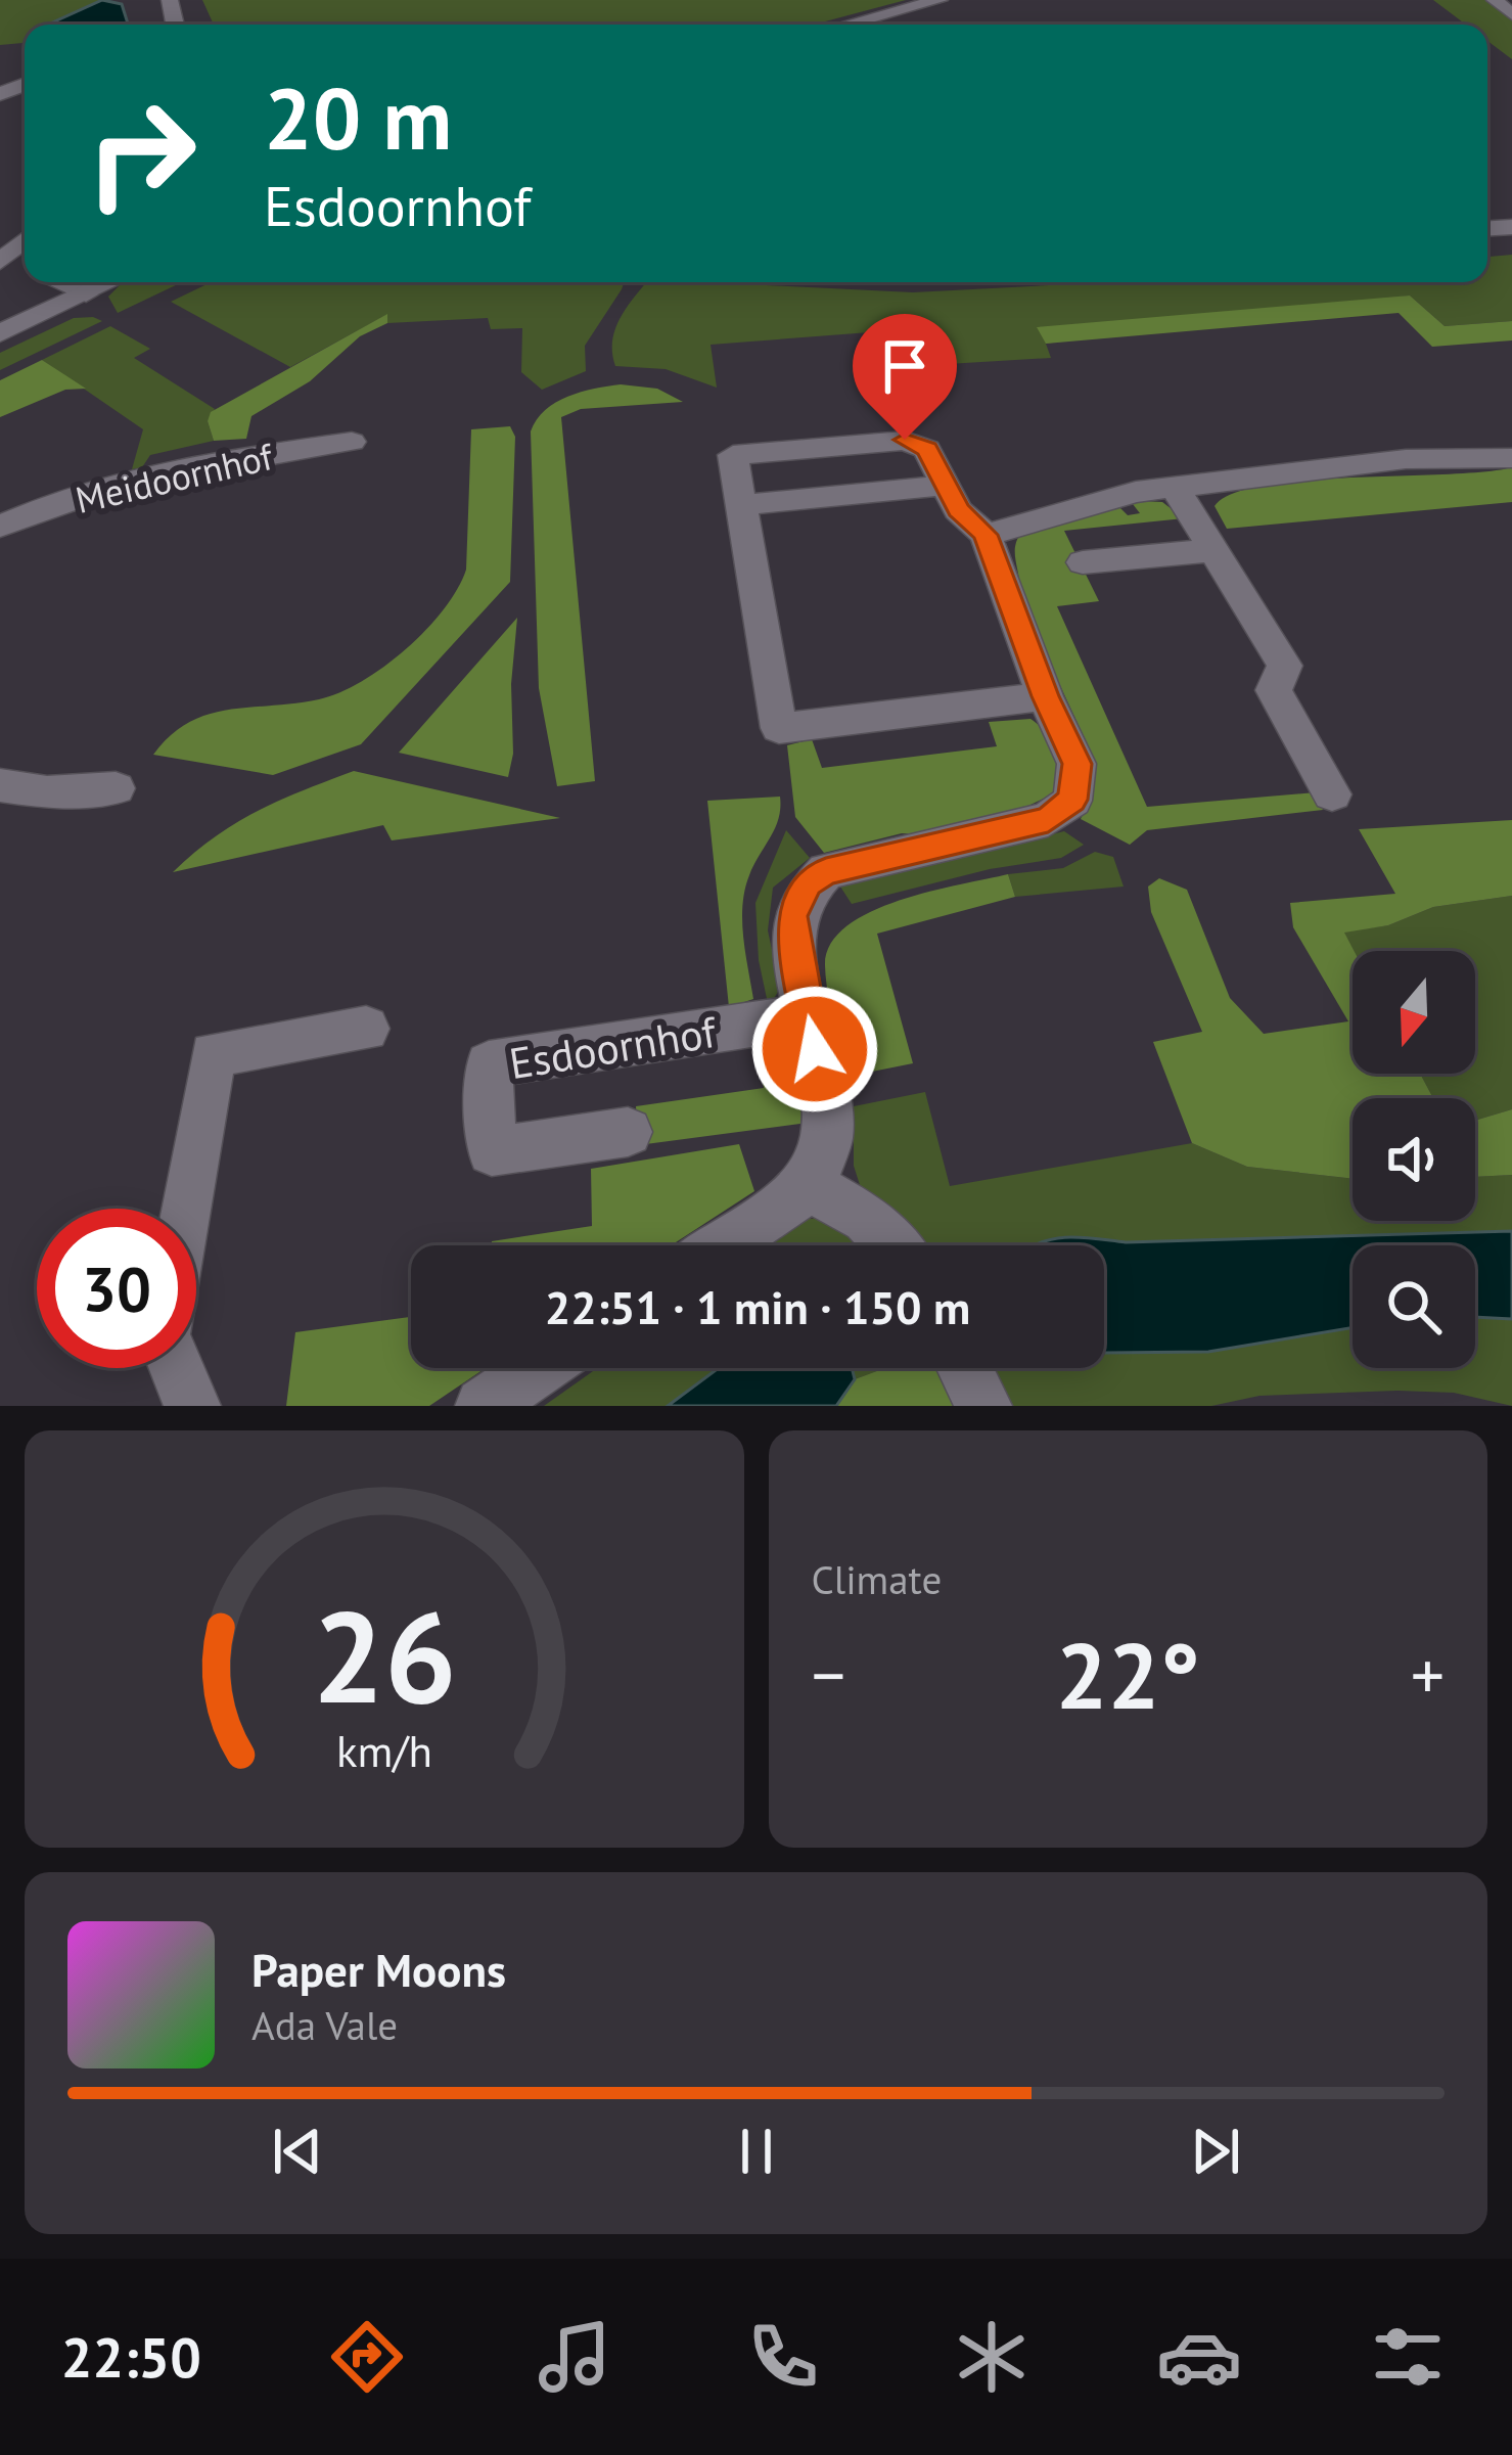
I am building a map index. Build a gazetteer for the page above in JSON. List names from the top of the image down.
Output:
{
  "streets": {
    "street": ["Meidoornhof", "Esdoornhof"]
  },
  "north": "bottom",
  "page": {
    "turn": ["20 m", "Esdoornhof"],
    "limit": "30",
    "trip": "22:51 · 1 min · 150 m",
    "tile": "Climate",
    "heat": ["−", "22°", "+"],
    "song": ["Paper Moons", "Ada Vale"],
    "tabs": "22:50",
    "gauge": ["26", "km/h"]
  }
}
